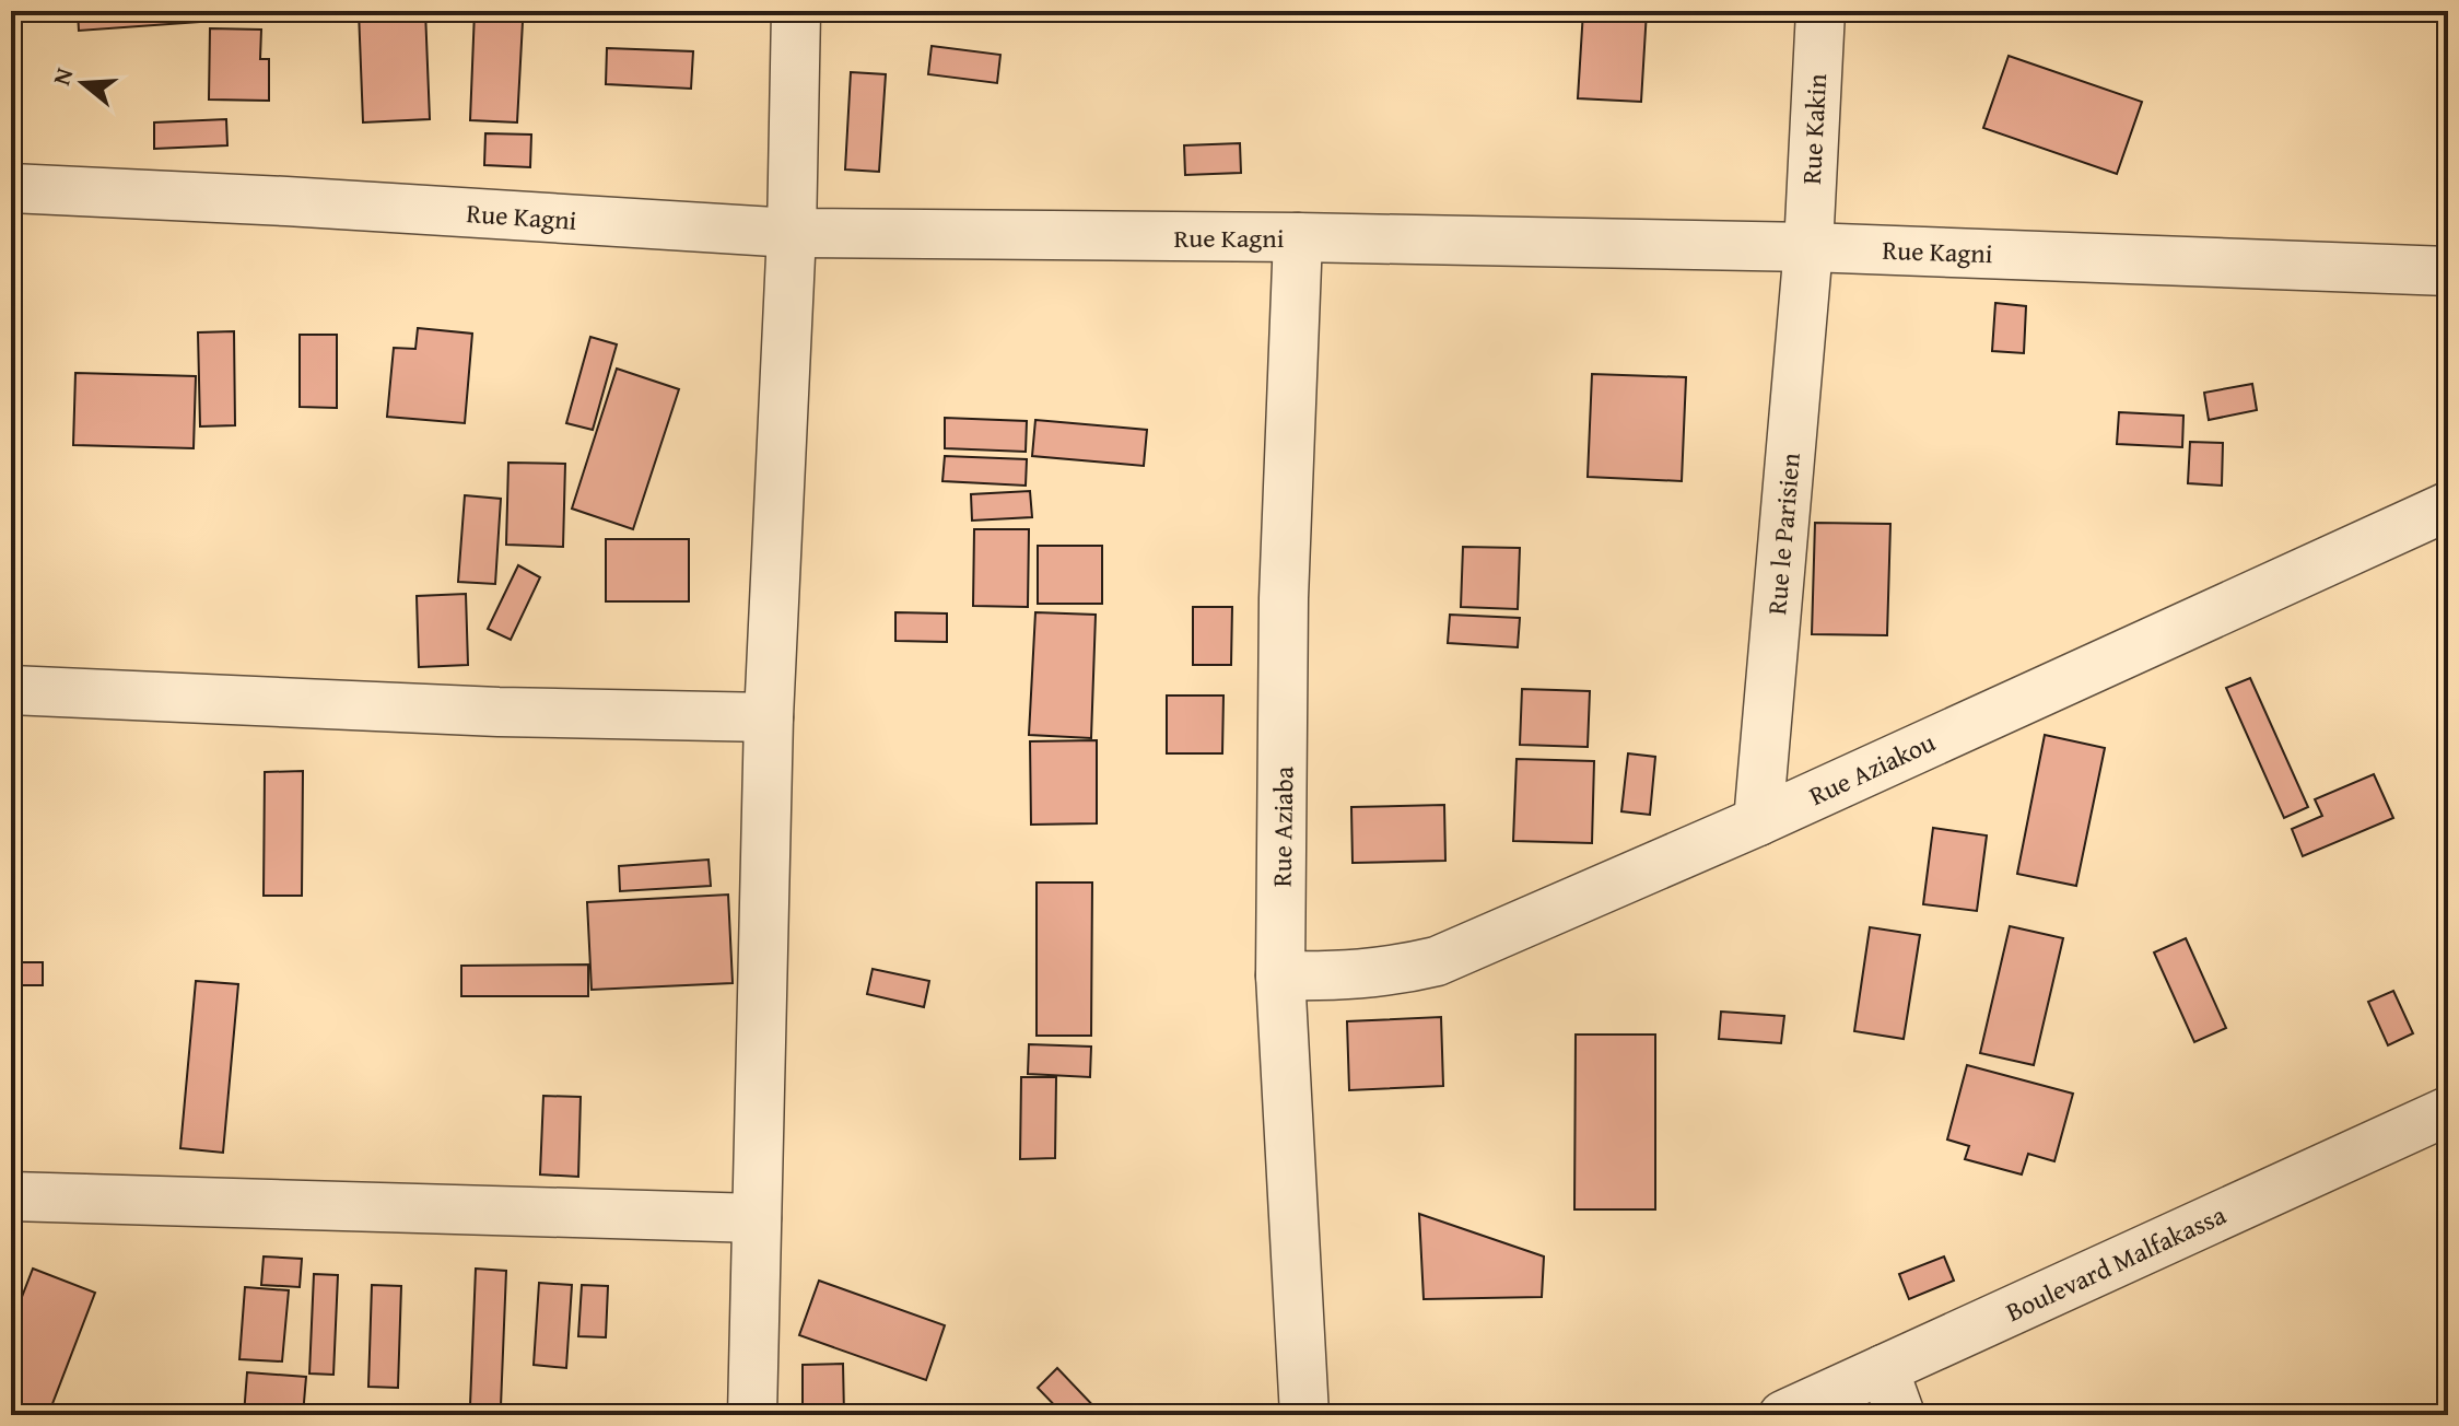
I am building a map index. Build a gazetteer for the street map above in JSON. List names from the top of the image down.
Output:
{
  "streets": {
    "street": [
      "Rue Kakin",
      "Rue Kagni",
      "Rue le Parisien",
      "Rue Aziakou",
      "Rue Aziaba",
      "Boulevard Malfakassa"
    ]
  },
  "crossings": [
    ["Rue Kakin", "Rue Kagni"],
    ["Rue Kakin", "Rue le Parisien"],
    ["Rue Kagni", "Rue le Parisien"],
    ["Rue Kagni", "Rue Aziaba"],
    ["Rue le Parisien", "Rue Aziakou"],
    ["Rue Aziakou", "Rue Aziaba"]
  ],
  "north": "left"
}
